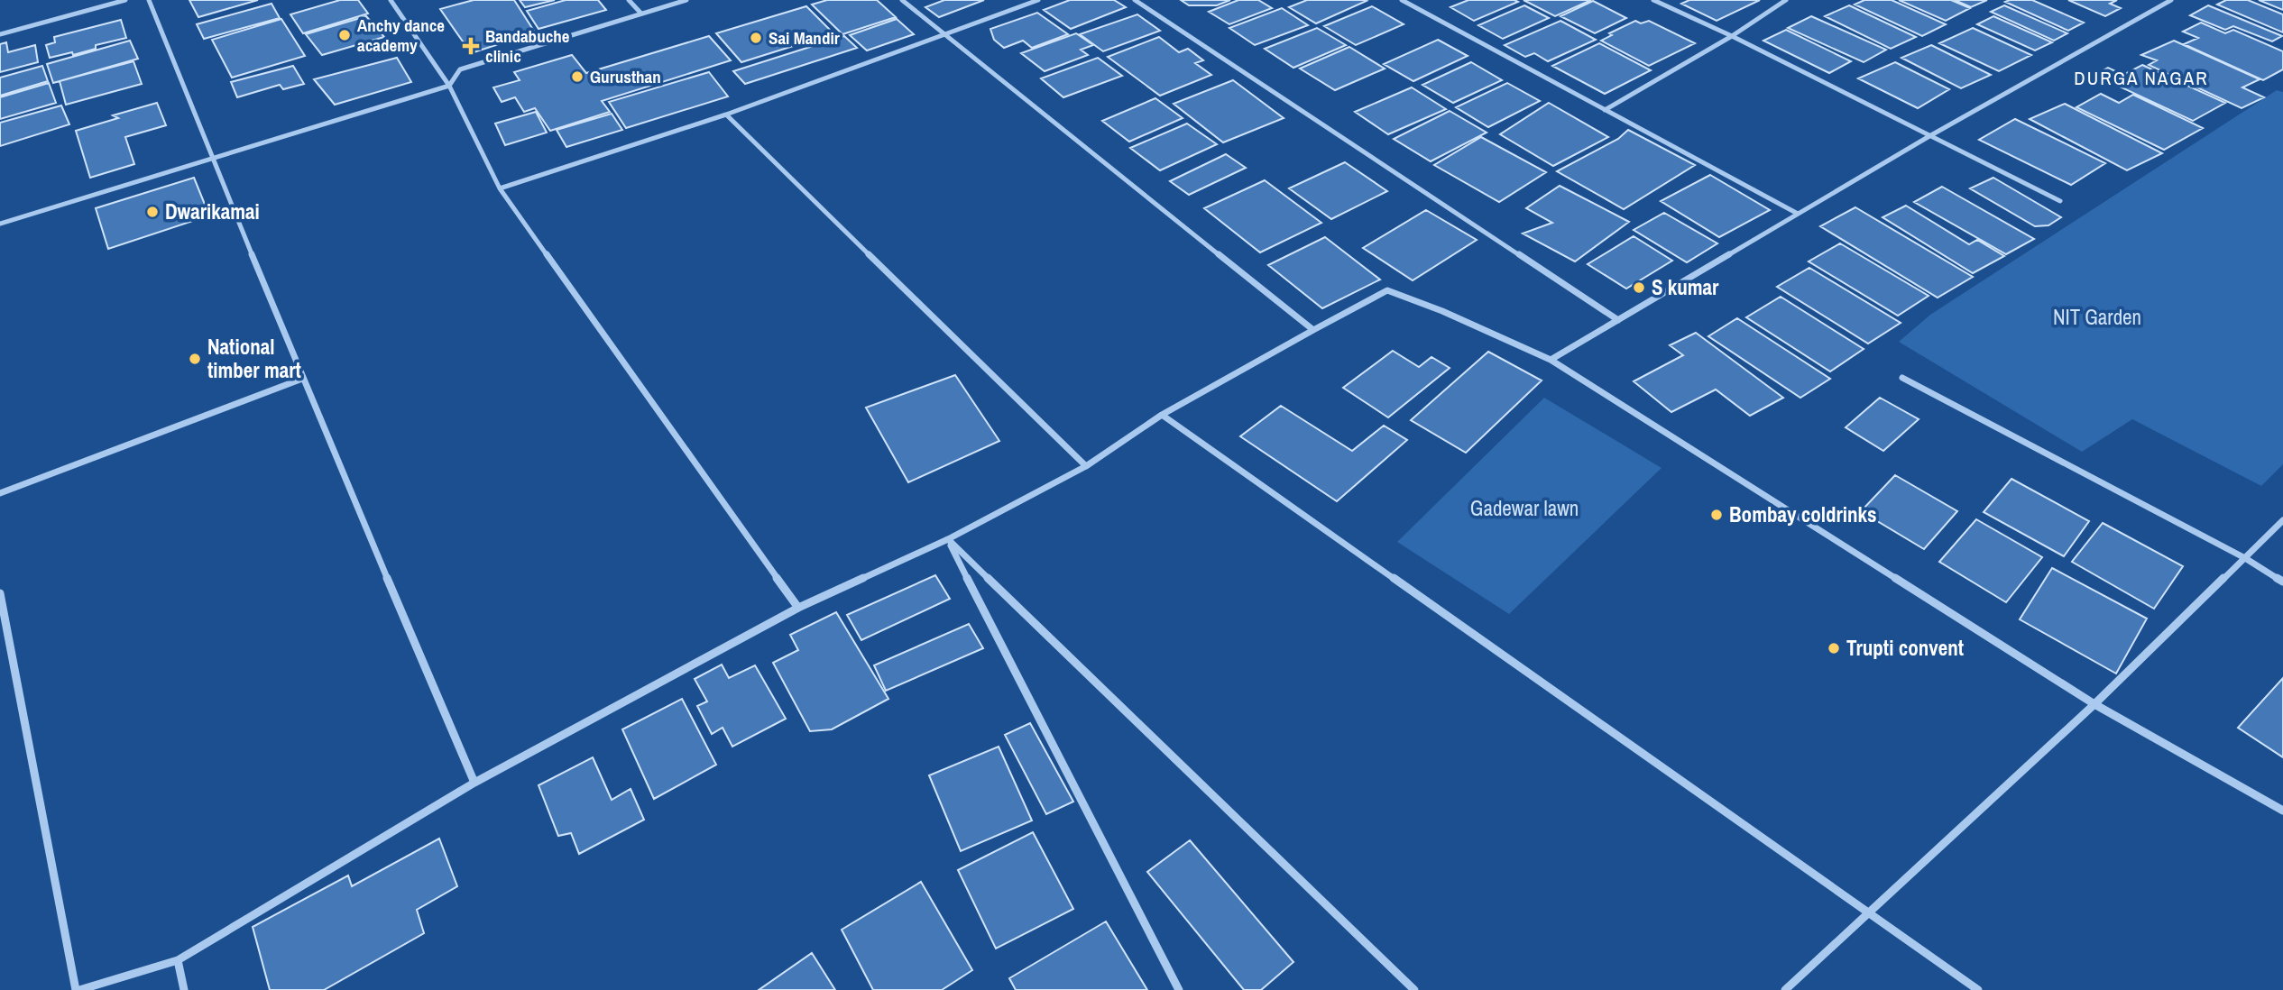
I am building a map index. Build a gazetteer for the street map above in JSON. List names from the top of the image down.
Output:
{
  "districts": ["DURGA NAGAR"],
  "parks": ["NIT Garden", "Gadewar lawn"],
  "places": {
    "other": [
      "Anchy dance academy",
      "Sai Mandir",
      "Gurusthan",
      "Dwarikamai",
      "S kumar",
      "National timber mart",
      "Bombay coldrinks",
      "Trupti convent"
    ],
    "health": ["Bandabuche clinic"]
  }
}
